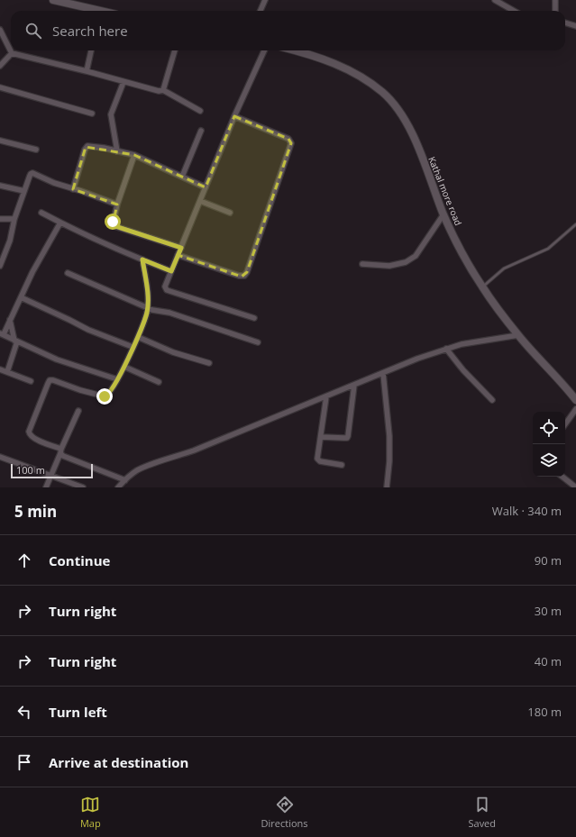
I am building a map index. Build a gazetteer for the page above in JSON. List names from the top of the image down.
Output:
{
  "streets": {
    "main road": ["Kathal more road"]
  },
  "scale_bar": "100 m",
  "page": {
    "search": "Search here",
    "scale": "100 m",
    "heading": ["5 min", "Walk · 340 m"],
    "list": [
      ["Continue", "90 m"],
      ["Turn right", "30 m"],
      ["Turn right", "40 m"],
      ["Turn left", "180 m"],
      "Arrive at destination"
    ],
    "nav": ["Map", "Directions", "Saved"]
  }
}
